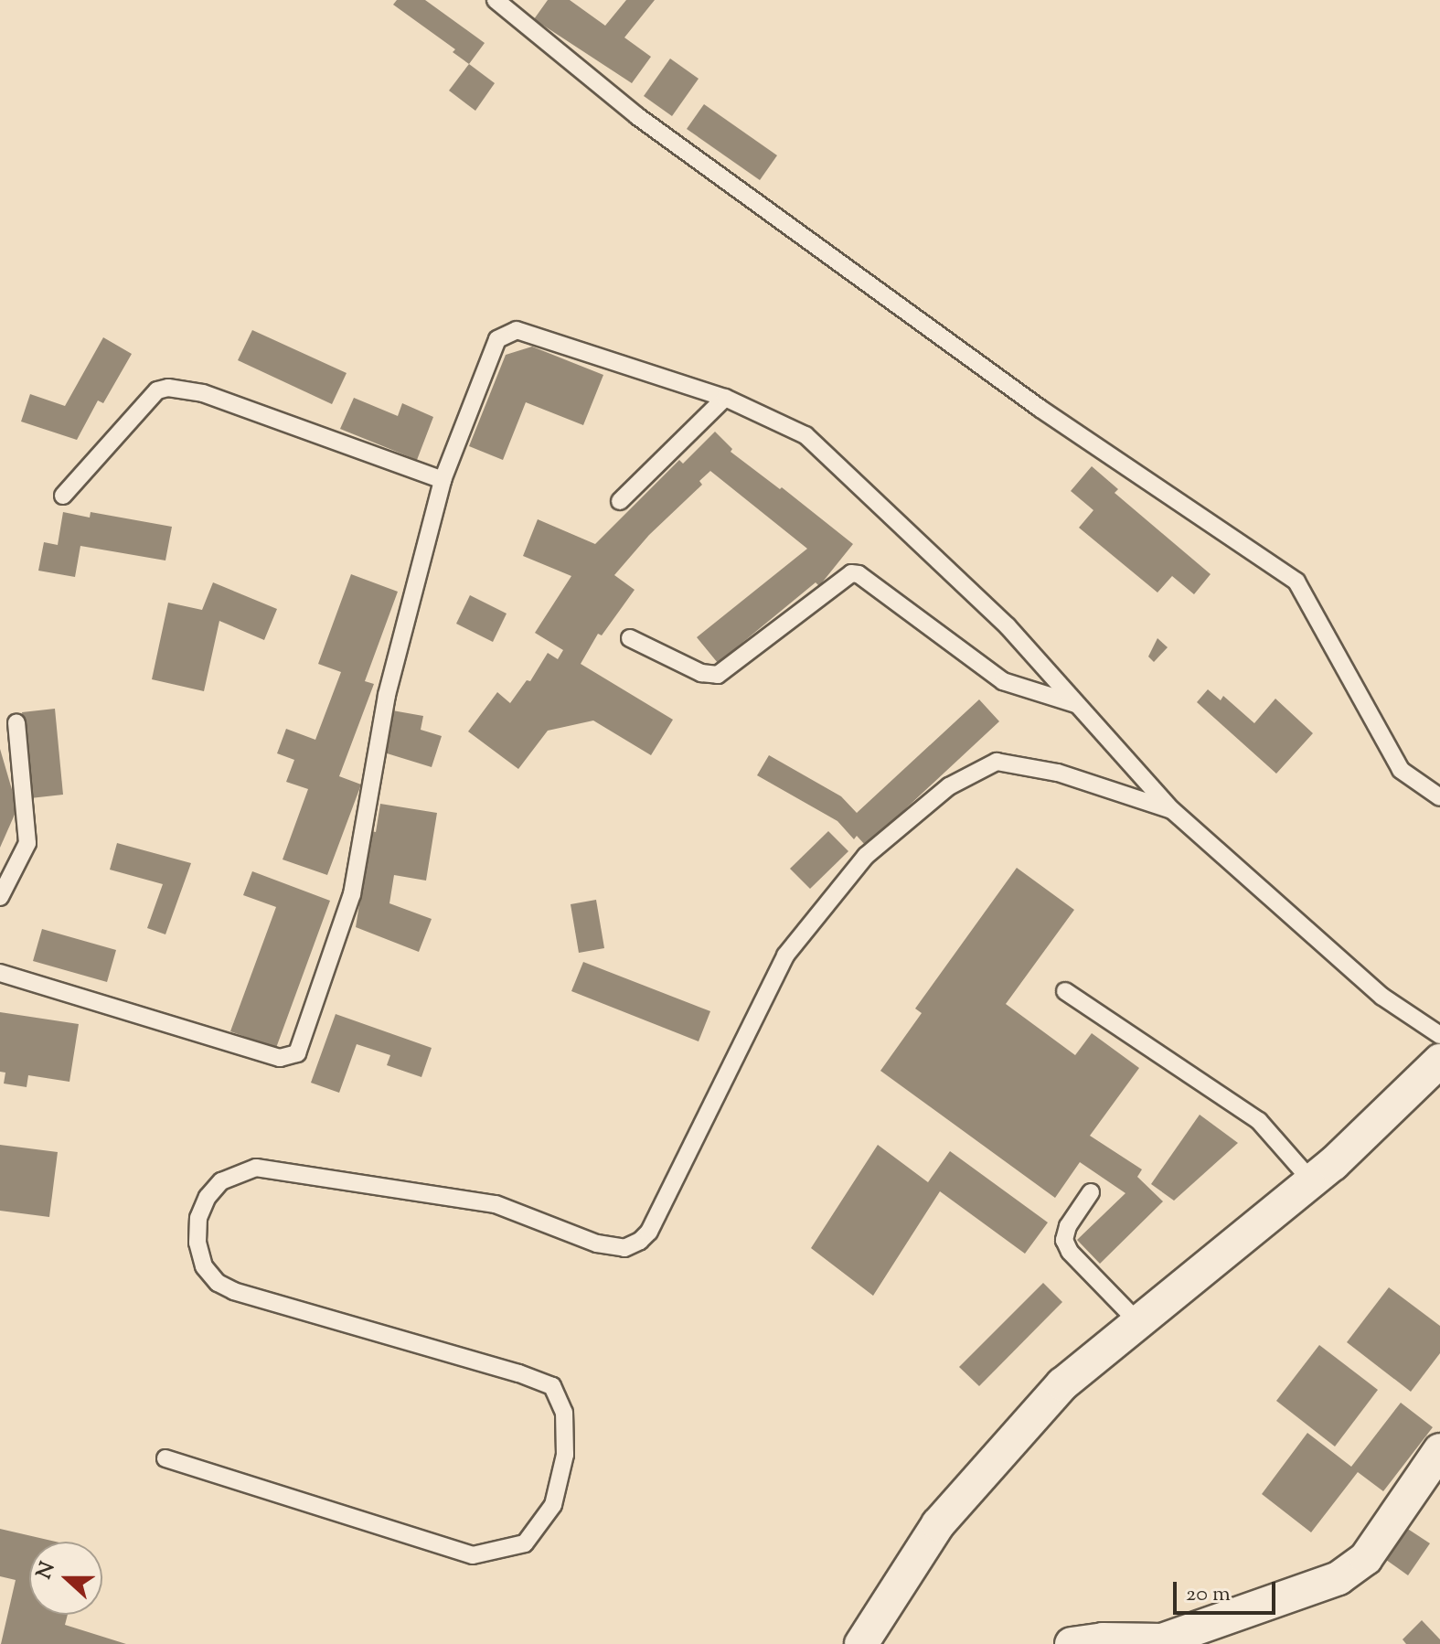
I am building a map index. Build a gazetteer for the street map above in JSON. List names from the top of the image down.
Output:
{
  "scale_bar": "20 m",
  "north": "left"
}
